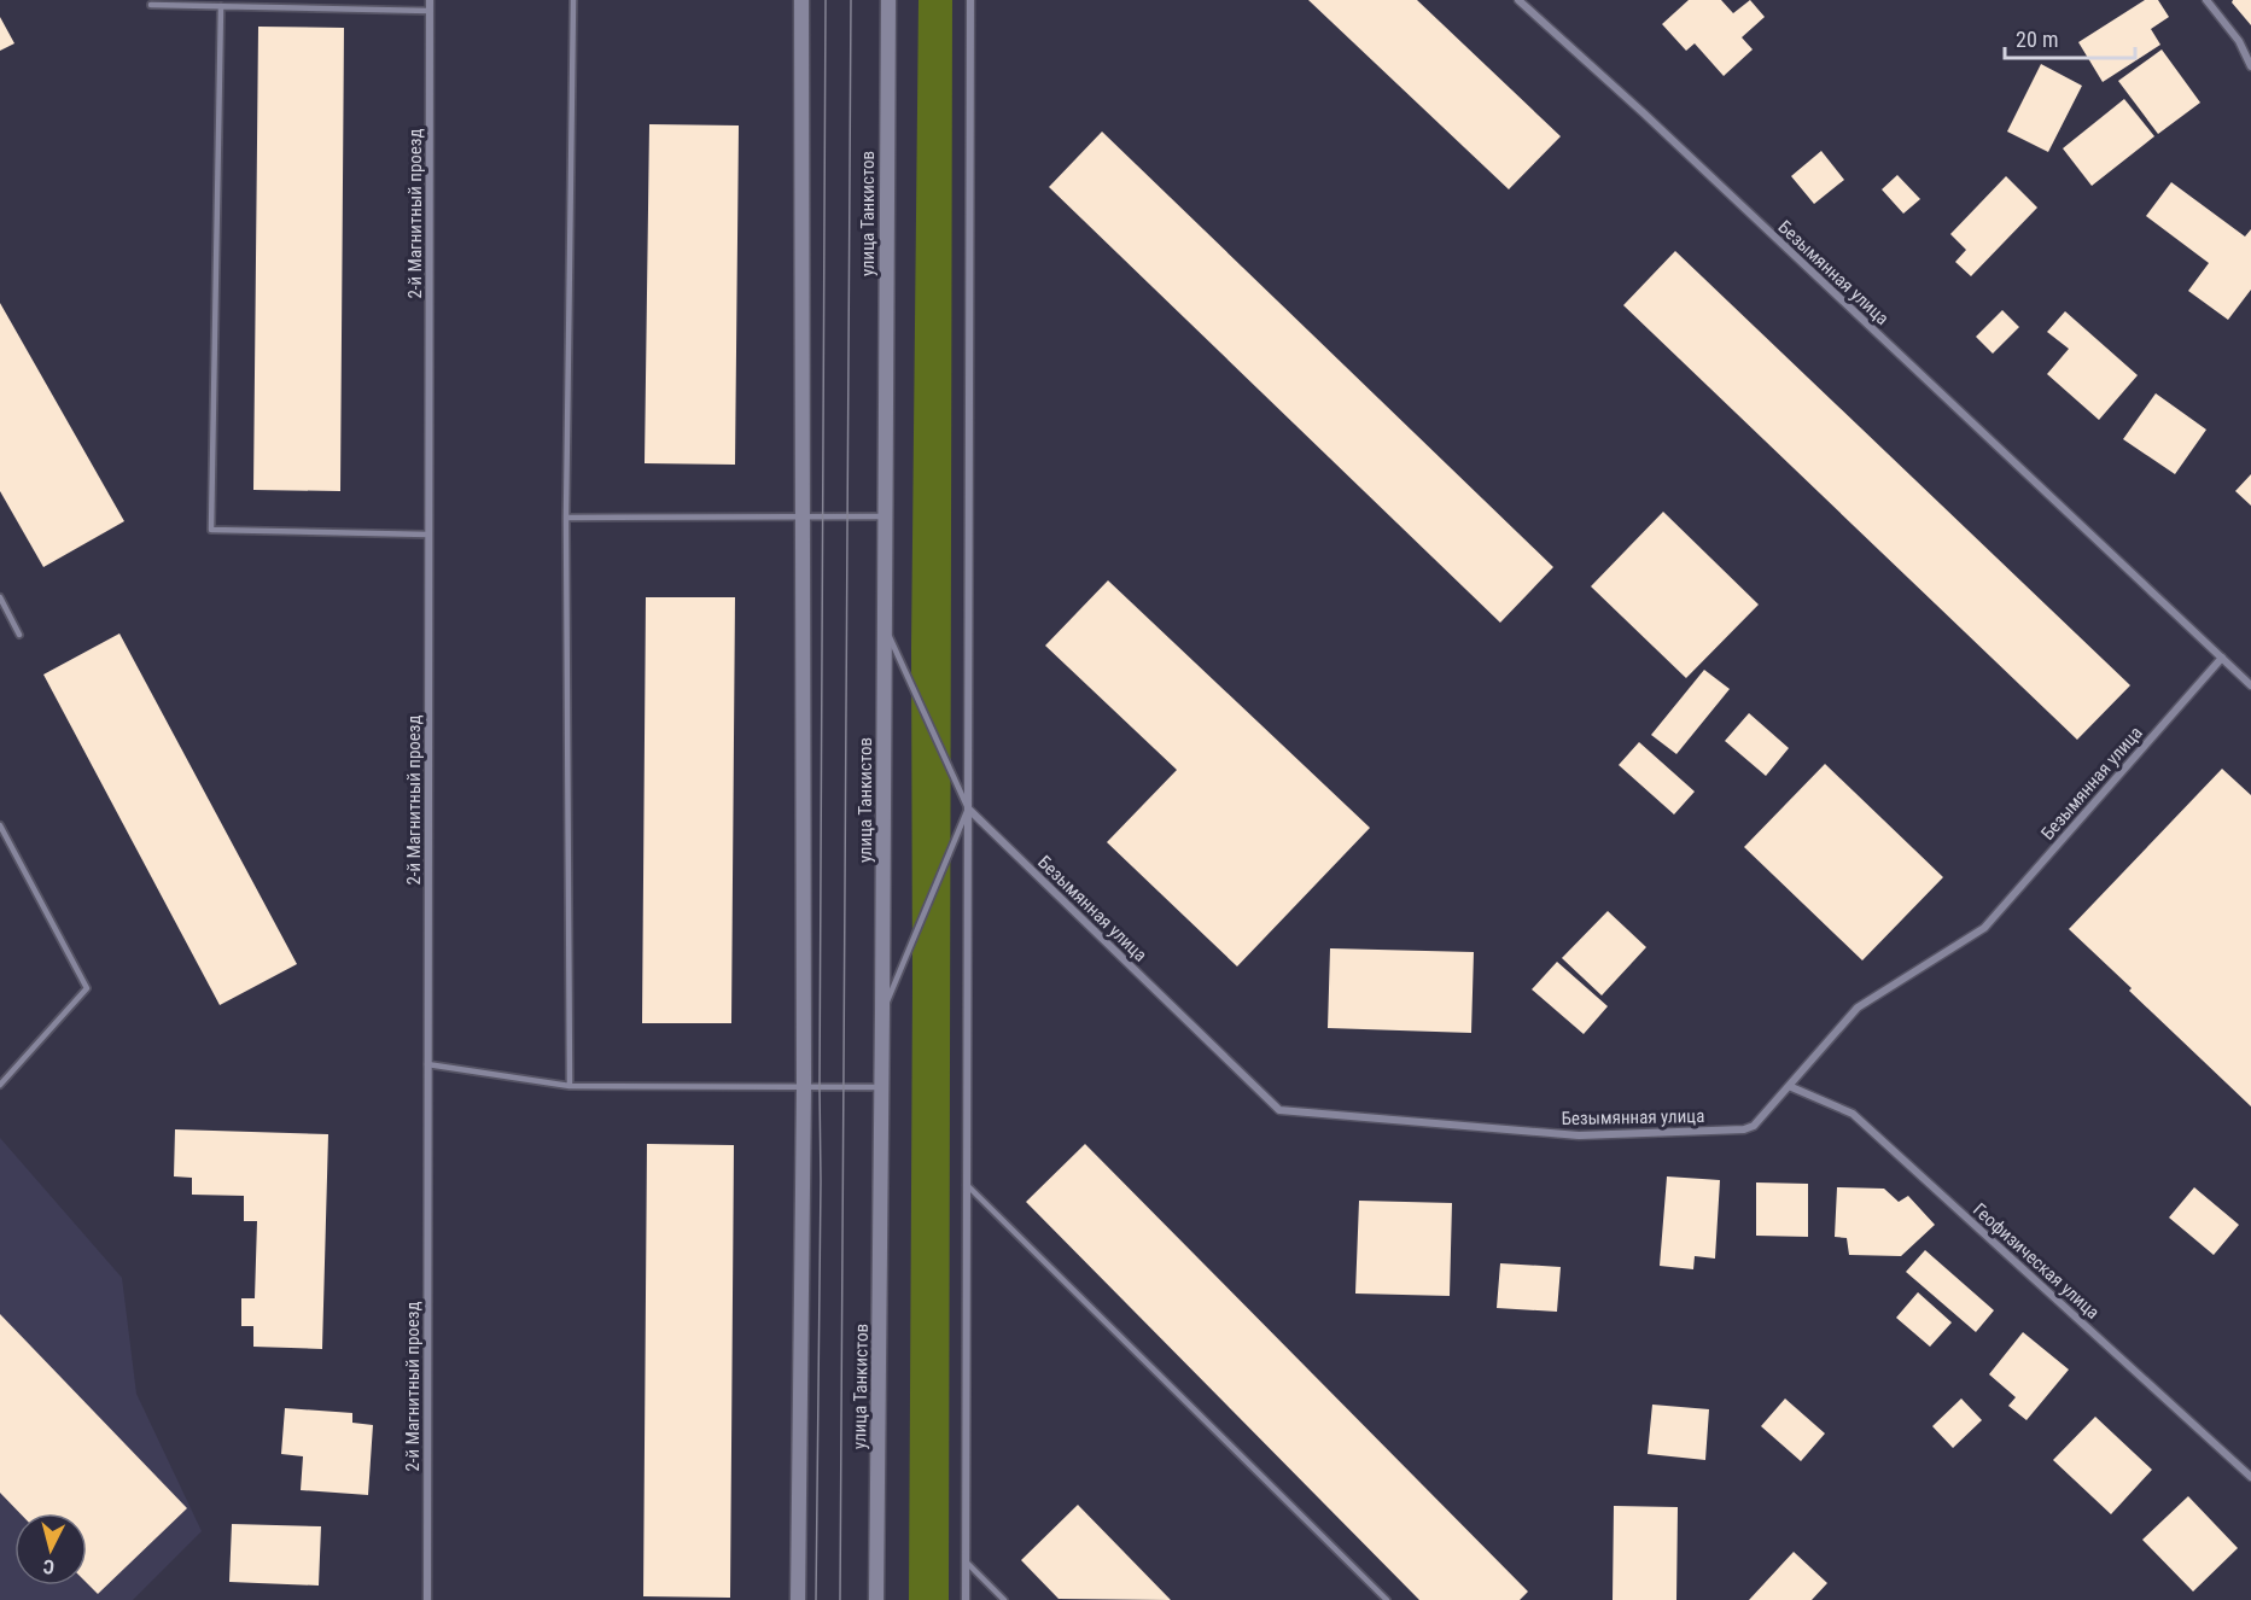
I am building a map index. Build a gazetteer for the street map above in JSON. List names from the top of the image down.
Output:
{
  "streets": {
    "main road": ["улица Танкистов"],
    "street": ["2-й Магнитный проезд", "Безымянная улица", "Геофизическая улица"]
  },
  "crossings": [
    ["Безымянная улица", "Геофизическая улица"]
  ],
  "scale_bar": "20 m",
  "north": "bottom"
}
